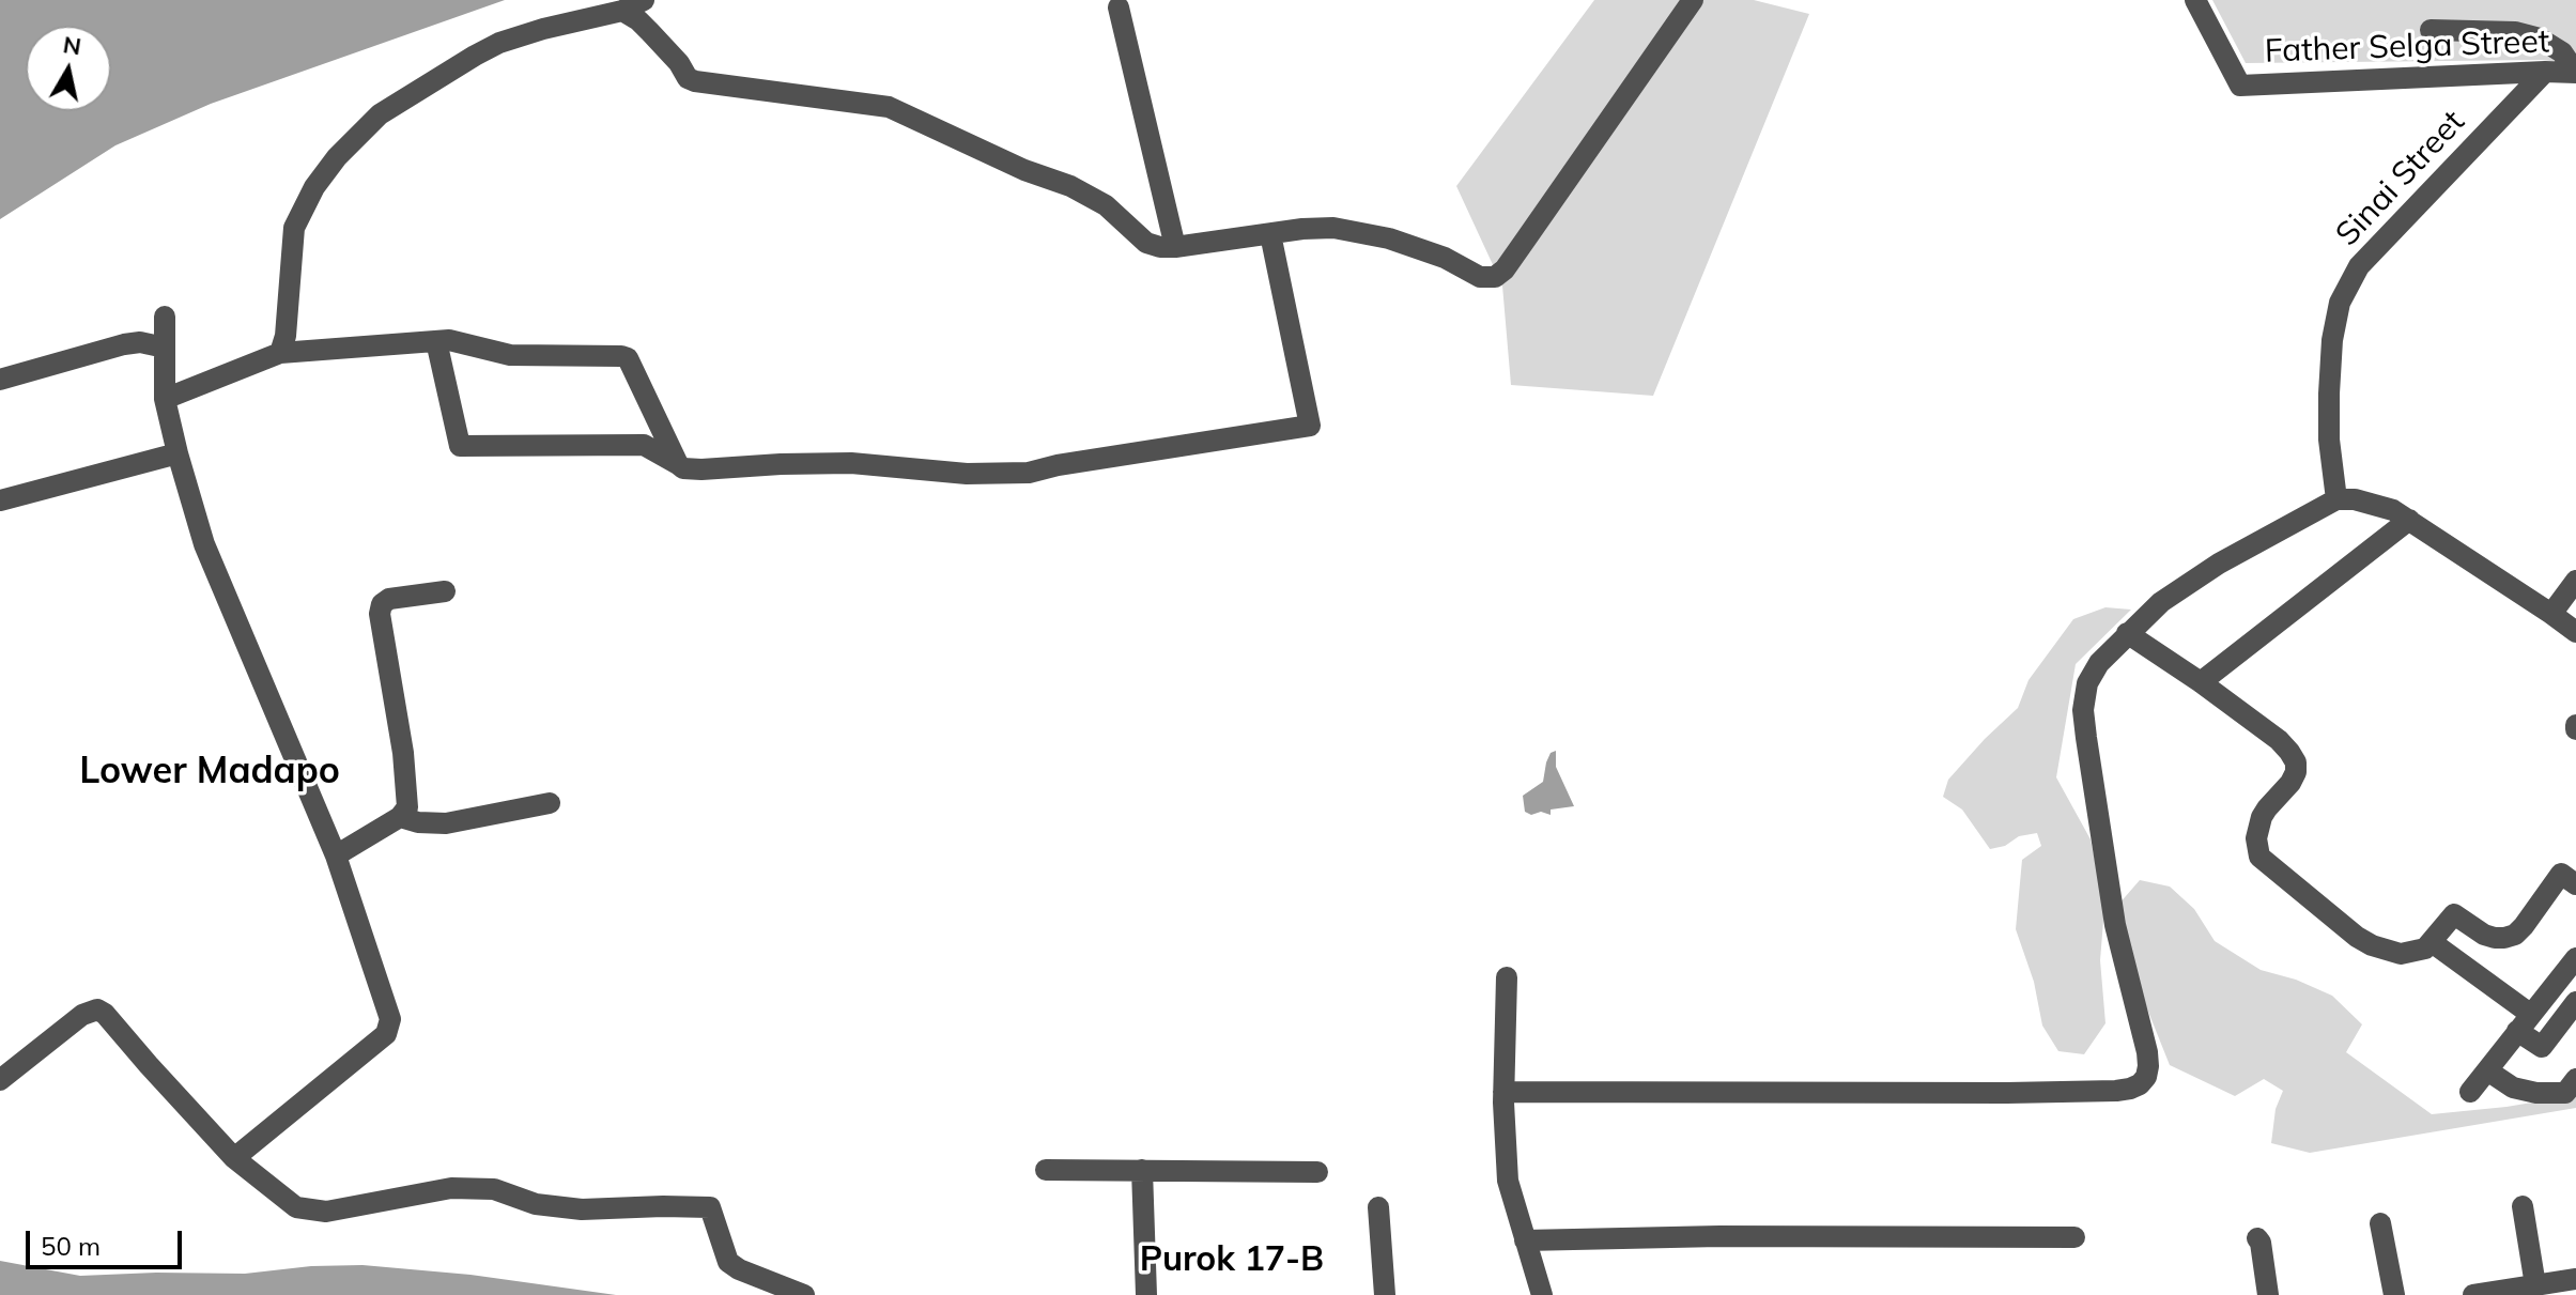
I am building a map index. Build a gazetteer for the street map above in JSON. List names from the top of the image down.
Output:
{
  "streets": {
    "street": ["Father Selga Street", "Sinai Street"]
  },
  "crossings": [
    ["Father Selga Street", "Sinai Street"]
  ],
  "districts": ["Lower Madapo", "Purok 17-B"],
  "scale_bar": "50 m",
  "north": "top"
}
